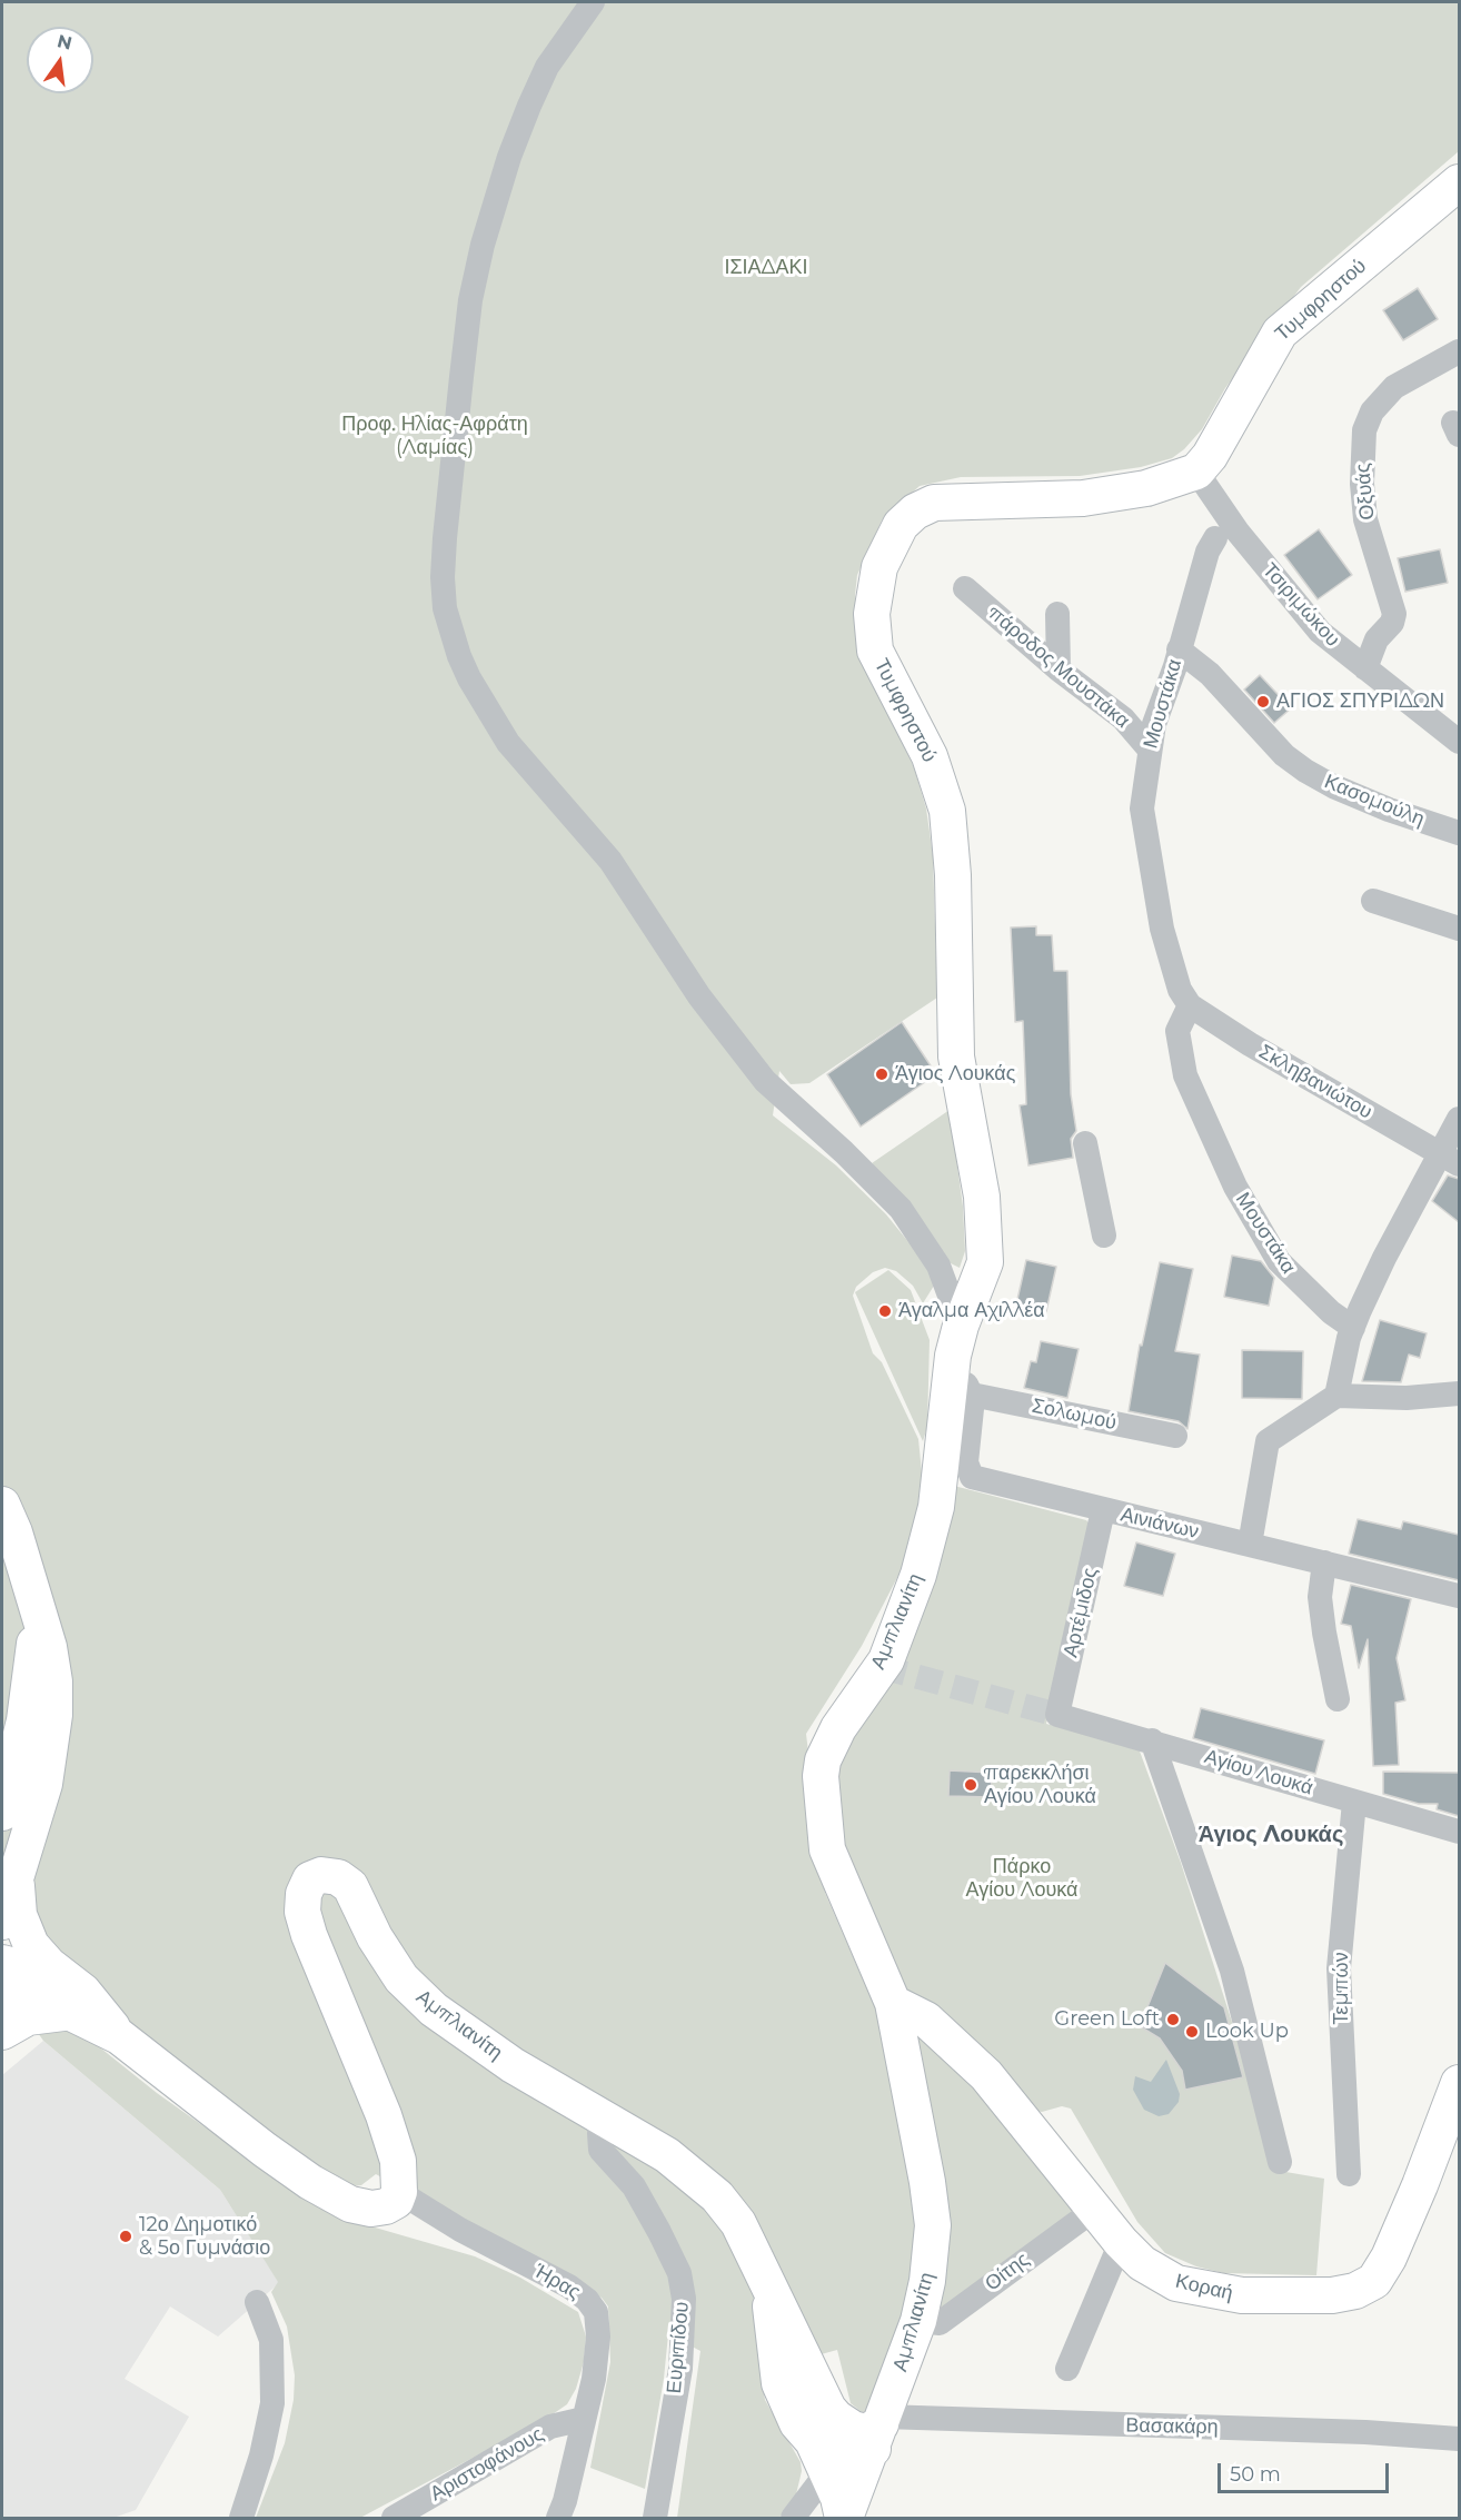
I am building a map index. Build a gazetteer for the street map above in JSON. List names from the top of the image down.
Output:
{
  "streets": {
    "street": [
      "Τυμφρηστού",
      "Οξυάς",
      "Τσιριμώκου",
      "πάροδος Μουστάκα",
      "Μουστάκα",
      "Κασομούλη",
      "Σκληβανιώτου",
      "Σολωμού",
      "Αινιάνων",
      "Αρτέμιδος",
      "Αμπλιανίτη",
      "Αγίου Λουκά",
      "Τεμπών",
      "Οίτης",
      "Ήρας",
      "Κοραή",
      "Ευριπίδου",
      "Βασακάρη",
      "Αριστοφάνους"
    ]
  },
  "crossings": [
    ["Τυμφρηστού", "Τσιριμώκου"],
    ["Τυμφρηστού", "Σολωμού"],
    ["Τυμφρηστού", "Αινιάνων"],
    ["Τυμφρηστού", "Αμπλιανίτη"],
    ["Οξυάς", "Τσιριμώκου"],
    ["πάροδος Μουστάκα", "Μουστάκα"],
    ["Μουστάκα", "Κασομούλη"],
    ["Μουστάκα", "Σκληβανιώτου"],
    ["Σολωμού", "Αινιάνων"],
    ["Σολωμού", "Αμπλιανίτη"],
    ["Αινιάνων", "Αρτέμιδος"],
    ["Αινιάνων", "Αμπλιανίτη"],
    ["Αρτέμιδος", "Αγίου Λουκά"],
    ["Αμπλιανίτη", "Οίτης"],
    ["Αμπλιανίτη", "Ήρας"],
    ["Αμπλιανίτη", "Κοραή"],
    ["Αμπλιανίτη", "Ευριπίδου"],
    ["Αμπλιανίτη", "Βασακάρη"],
    ["Αγίου Λουκά", "Τεμπών"],
    ["Οίτης", "Κοραή"],
    ["Ήρας", "Αριστοφάνους"]
  ],
  "districts": ["Άγιος Λουκάς"],
  "parks": ["ΙΣΙΑΔΑΚΙ", "Προφ. Ηλίας-Αφράτη (Λαμίας)", "Πάρκο Αγίου Λουκά"],
  "places": [
    "ΑΓΙΟΣ ΣΠΥΡΙΔΩΝ",
    "Άγιος Λουκάς",
    "Άγαλμα Αχιλλέα",
    "παρεκκλήσι Αγίου Λουκά",
    "Green Loft",
    "Look Up",
    "12ο Δημοτικό & 5ο Γυμνάσιο"
  ],
  "scale_bar": "50 m",
  "north": "top"
}
